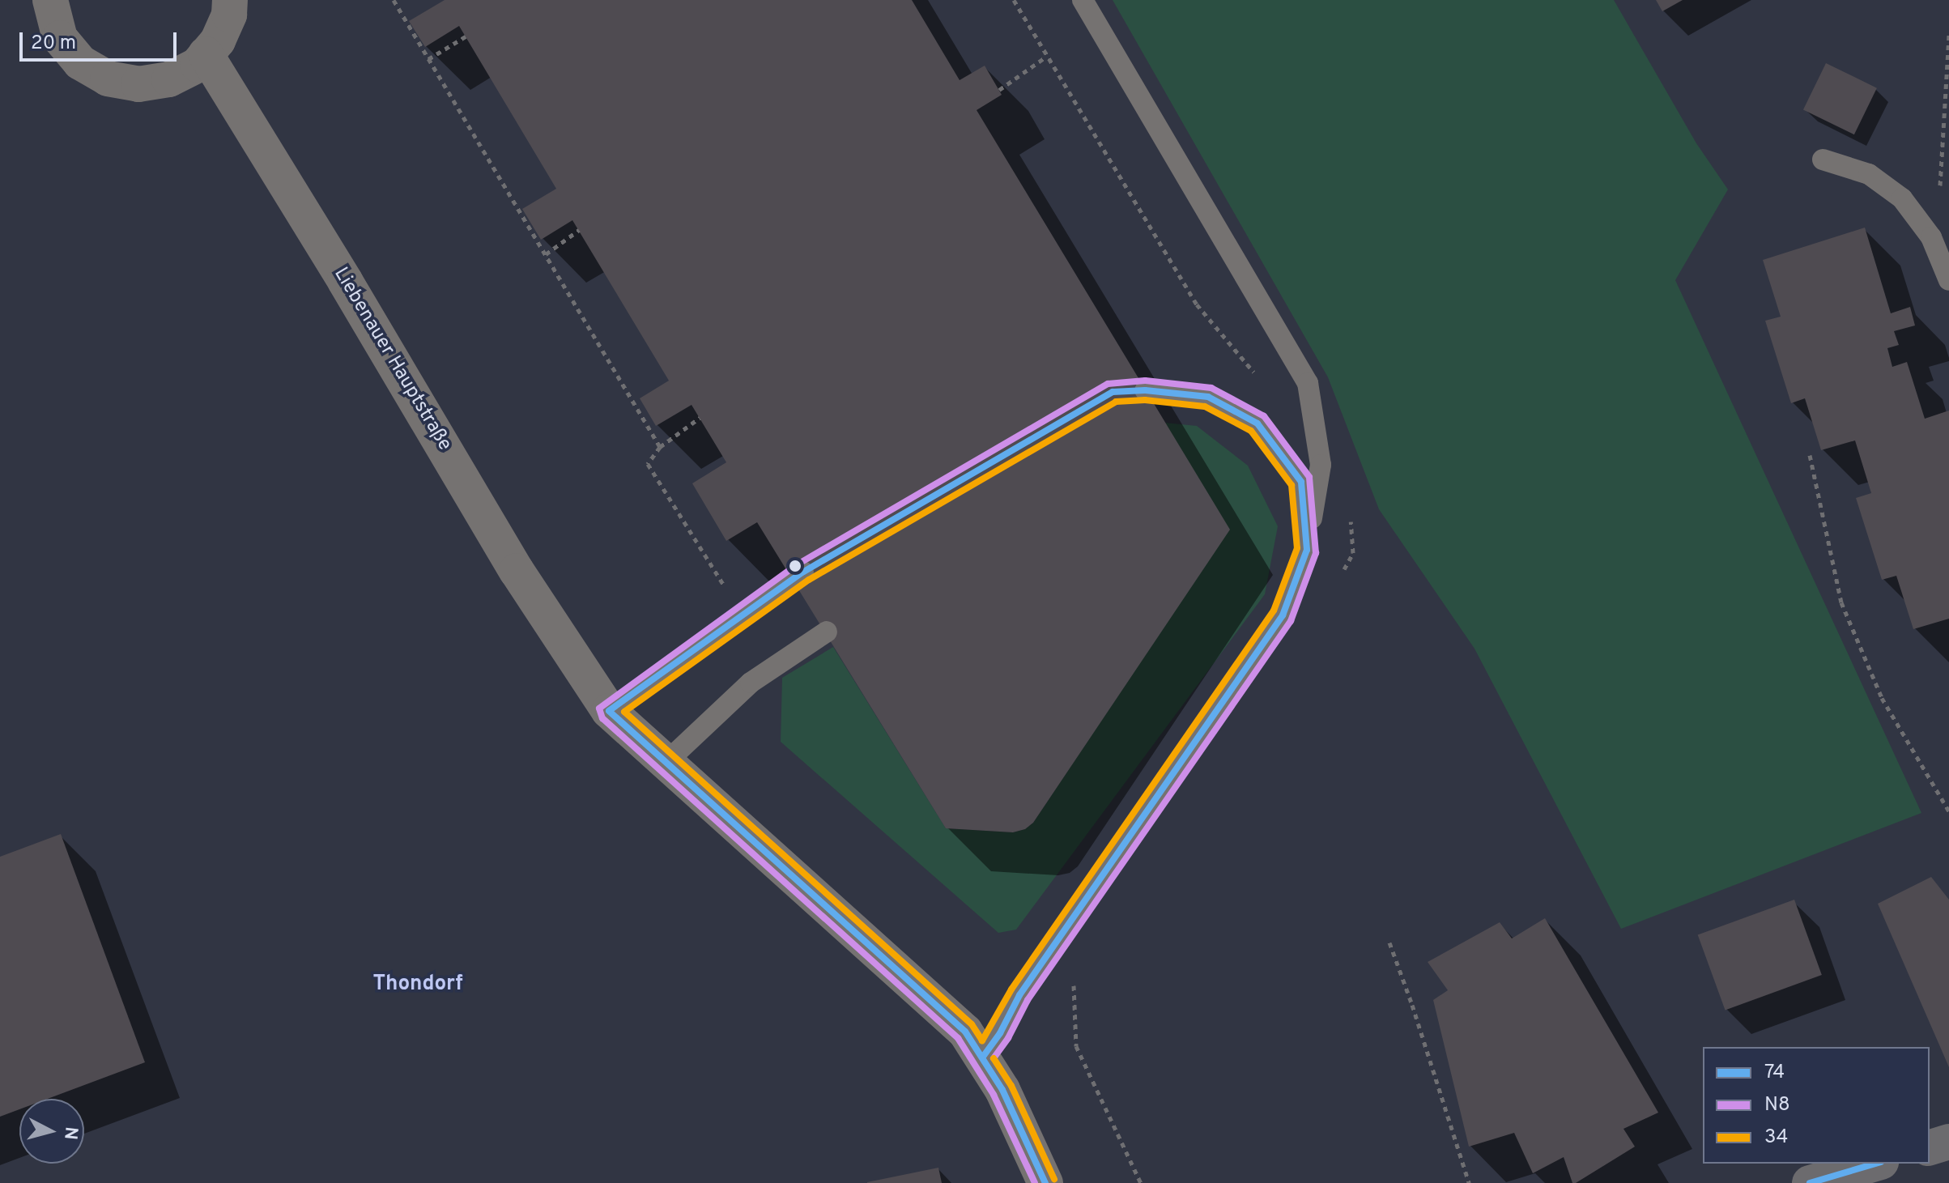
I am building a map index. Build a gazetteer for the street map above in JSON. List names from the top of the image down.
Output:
{
  "streets": {
    "street": ["Liebenauer Hauptstraße"]
  },
  "districts": ["Thondorf"],
  "lines": ["transit line N8", "transit line 74", "transit line 34"],
  "legend": ["74", "N8", "34"],
  "scale_bar": "20 m",
  "north": "right"
}
